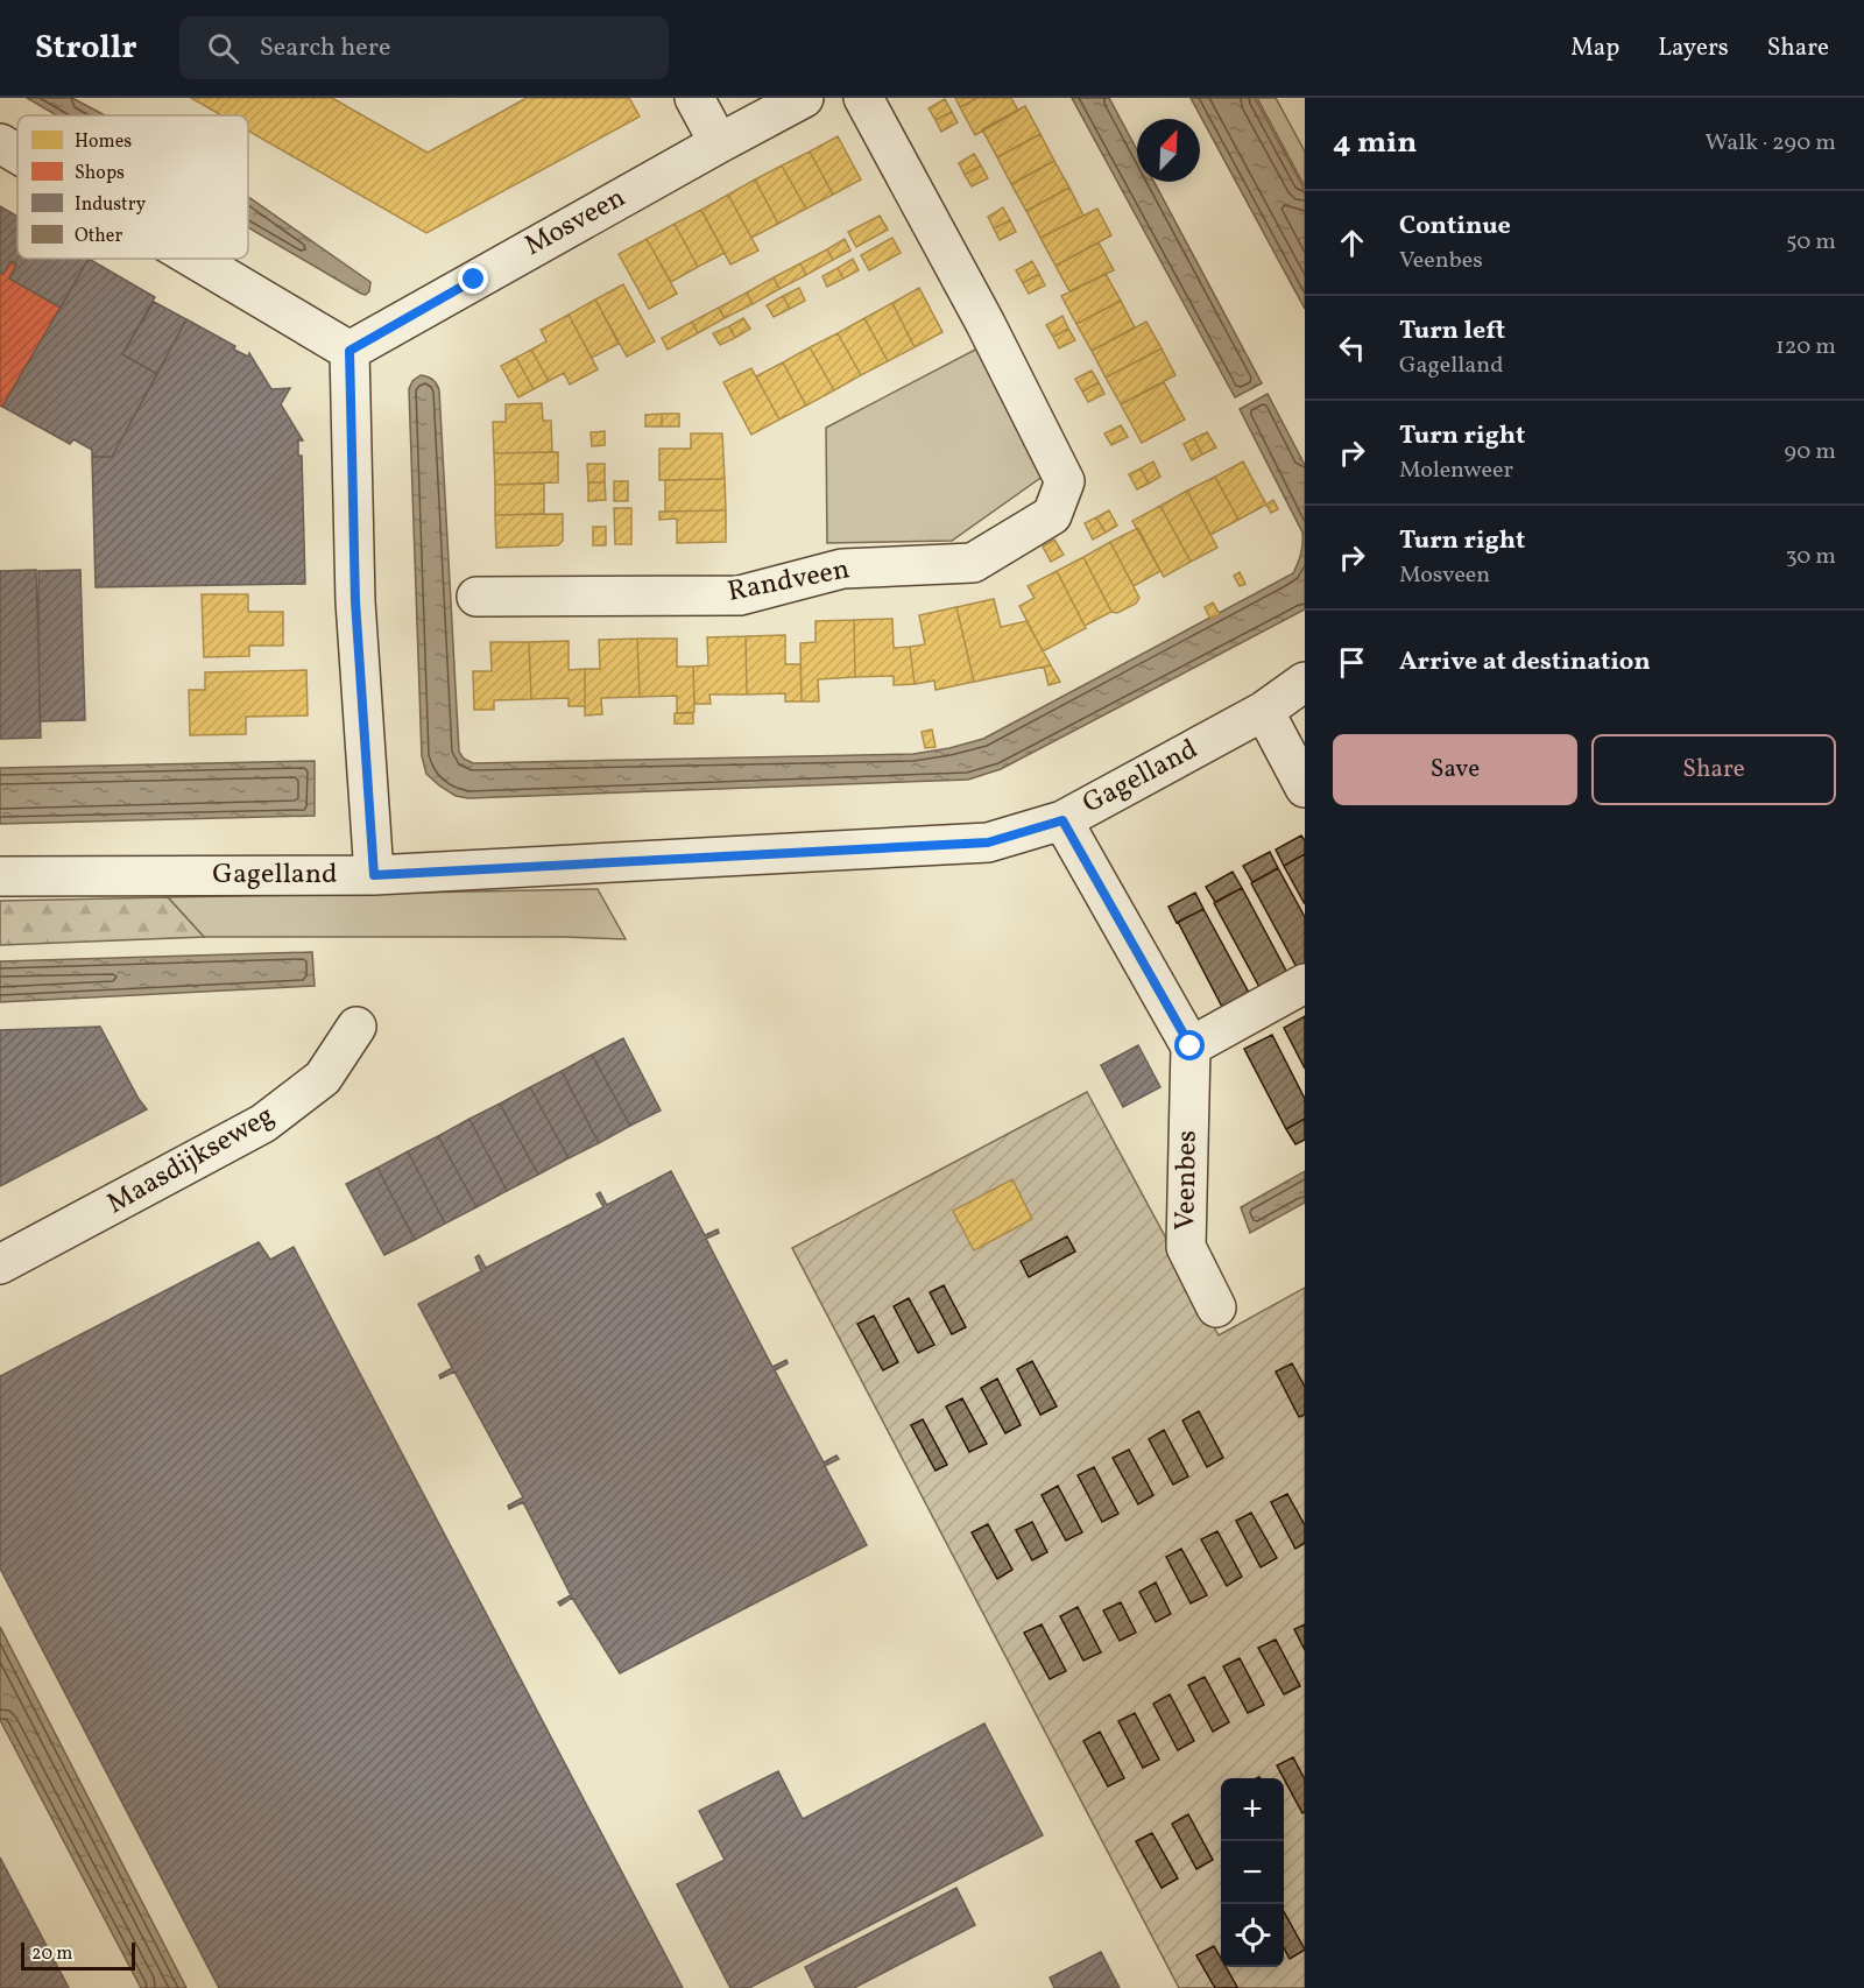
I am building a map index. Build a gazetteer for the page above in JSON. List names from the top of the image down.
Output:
{
  "streets": {
    "street": [
      "Mosveen",
      "Randveen",
      "Gagelland",
      "Maasdijkseweg",
      "Veenbes"
    ]
  },
  "legend": [
    "Homes",
    "Shops",
    "Industry",
    "Other"
  ],
  "scale_bar": "20 m",
  "north": "top right",
  "page": {
    "header": "Strollr",
    "search": "Search here",
    "nav": ["Map", "Layers", "Share"],
    "heading": ["4 min", "Walk · 290 m"],
    "list": [
      ["Continue", "Veenbes", "50 m"],
      ["Turn left", "Gagelland", "120 m"],
      ["Turn right", "Molenweer", "90 m"],
      ["Turn right", "Mosveen", "30 m"],
      "Arrive at destination"
    ],
    "buttons": ["Save", "Share"],
    "map_buttons": ["+", "−"],
    "scale": "20 m"
  }
}
